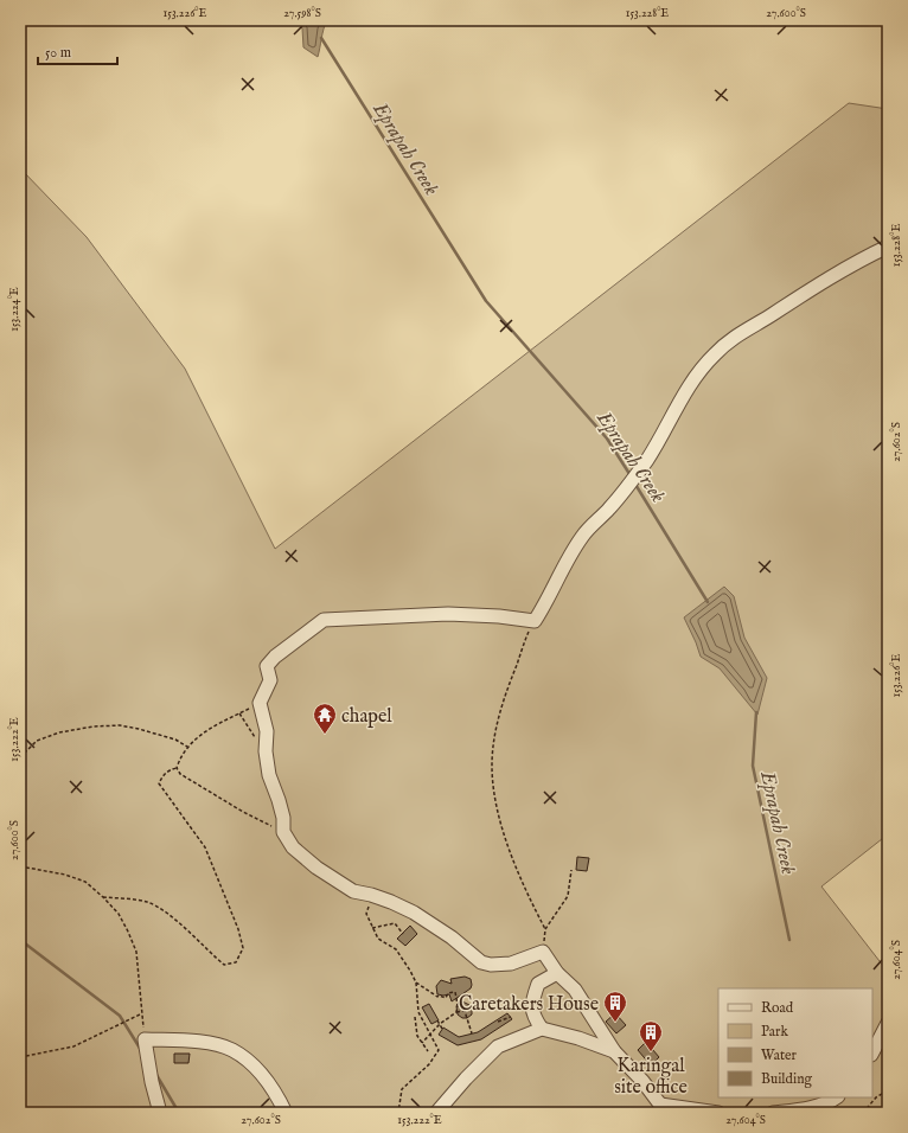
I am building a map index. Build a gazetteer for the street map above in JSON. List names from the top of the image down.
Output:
{
  "water": ["Eprapah Creek"],
  "places": {
    "temple": ["chapel"],
    "building": ["Caretakers House", "Karingal site office"]
  },
  "legend": [
    "Road",
    "Park",
    "Water",
    "Building"
  ],
  "scale_bar": "50 m",
  "coordinates": [
    "153.226°E",
    "27.598°S",
    "153.228°E",
    "27.600°S",
    "153.224°E",
    "27.602°S",
    "153.222°E",
    "27.604°S"
  ]
}
